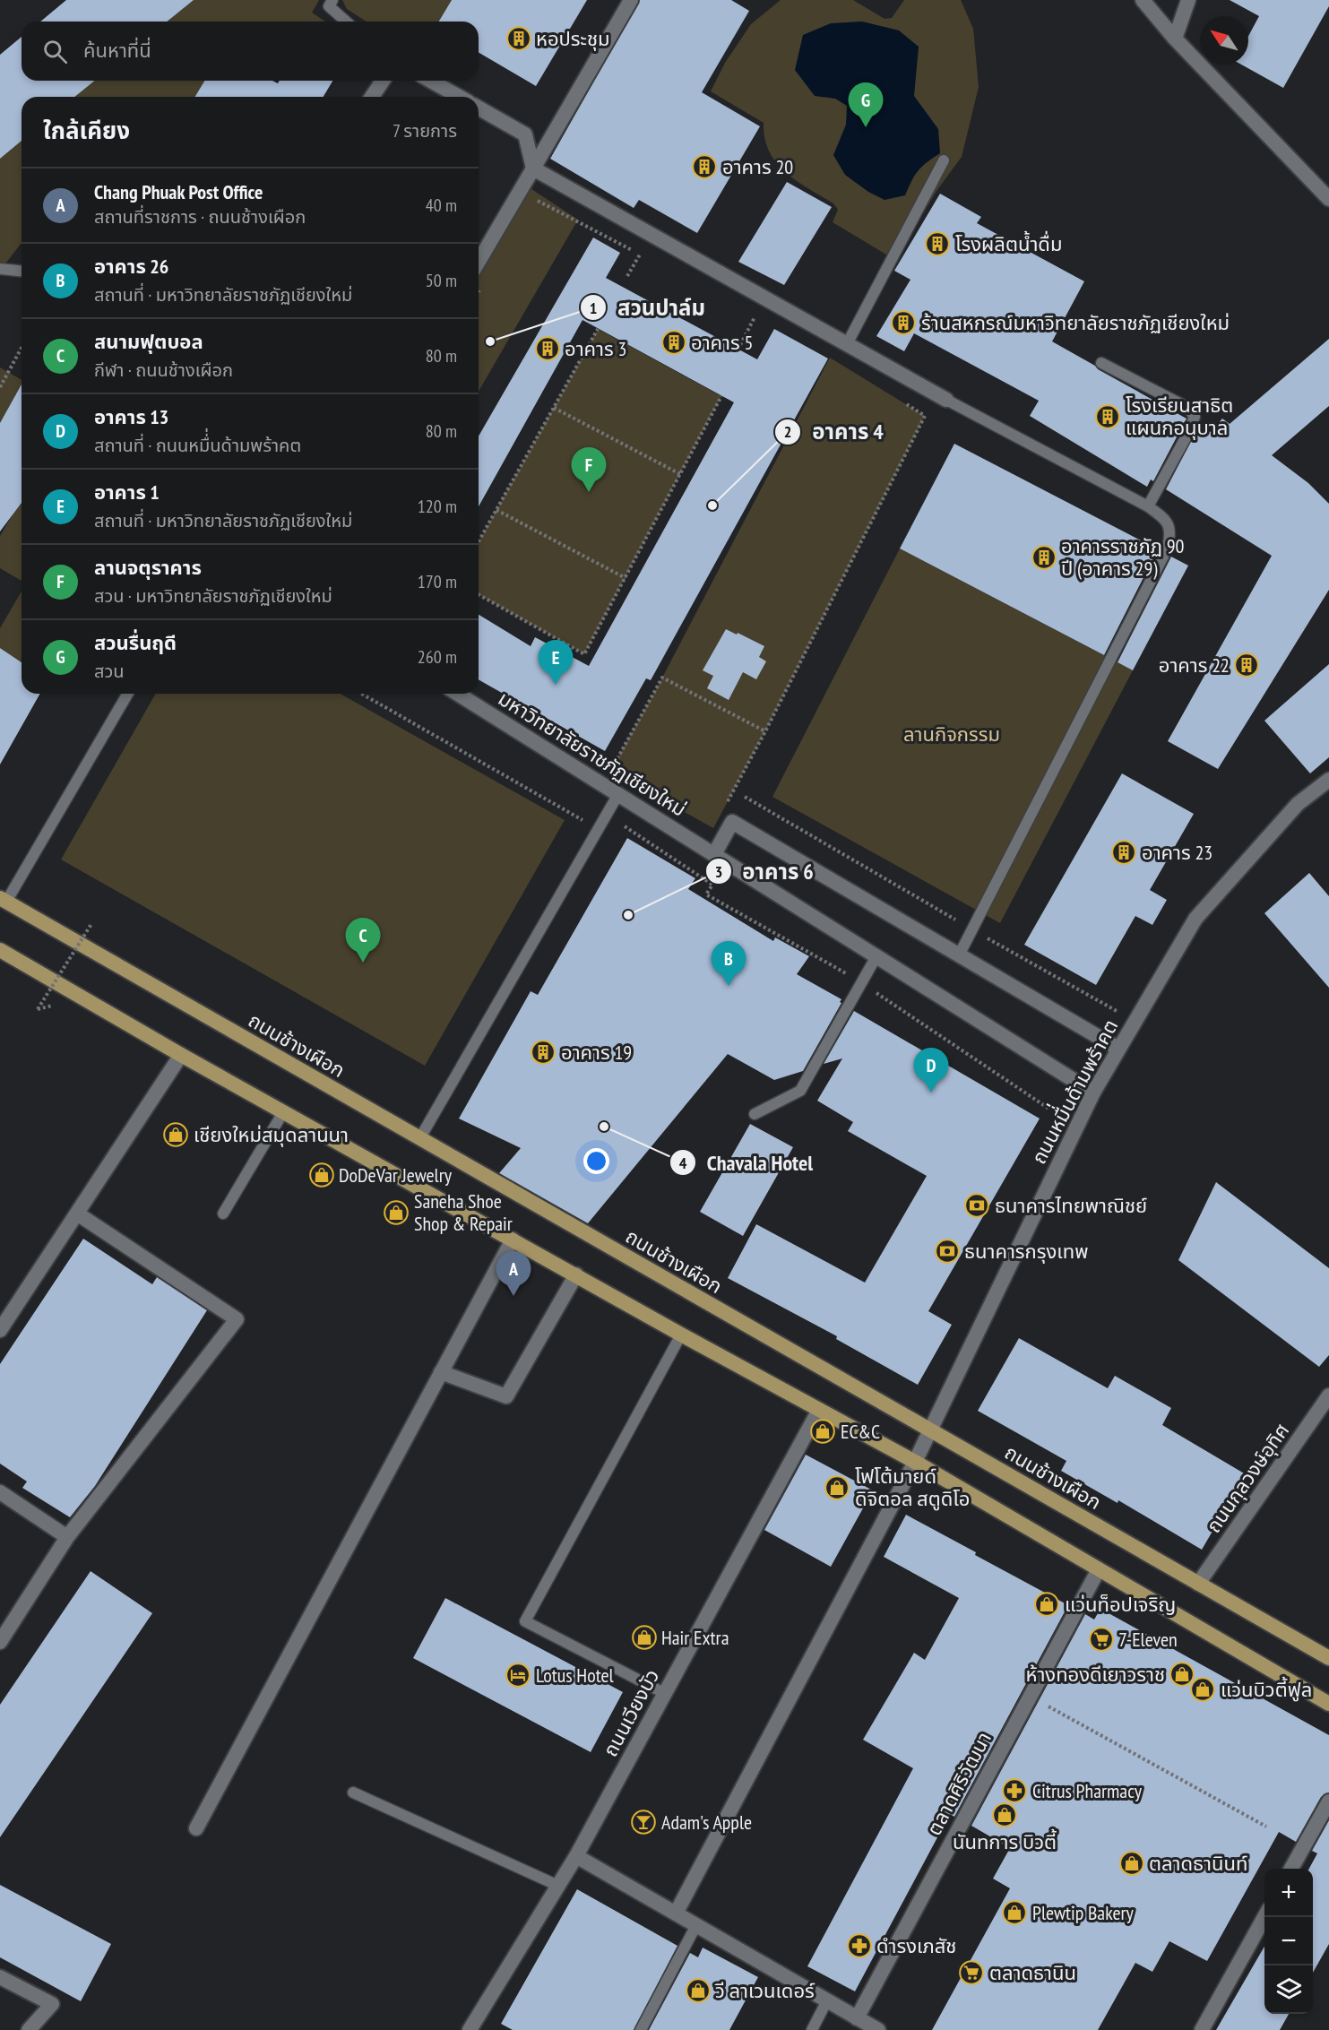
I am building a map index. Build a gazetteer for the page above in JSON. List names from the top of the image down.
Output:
{
  "streets": {
    "main road": ["ถนนช้างเผือก"],
    "street": [
      "มหาวิทยาลัยราชภัฏเชียงใหม่",
      "ถนนหมื่่นด้ามพร้าคต",
      "ถนนกุลวงษ์อุทิศ",
      "ถนนเวียงบัว",
      "ตลาดศิริวัฒนา"
    ]
  },
  "crossings": [
    ["มหาวิทยาลัยราชภัฏเชียงใหม่", "ถนนหมื่่นด้ามพร้าคต"],
    ["ถนนช้างเผือก", "ถนนหมื่่นด้ามพร้าคต"],
    ["ถนนช้างเผือก", "ถนนกุลวงษ์อุทิศ"]
  ],
  "parks": ["ลานกิจกรรม"],
  "places": {
    "building": [
      "หอประชุม",
      "อาคาร 20",
      "โรงผลิตน้ำดื่ม",
      "ร้านสหกรณ์มหาวิทยาลัยราชภัฏเชียงใหม่",
      "อาคาร 5",
      "อาคาร 3",
      "โรงเรียนสาธิต แผนกอนุบาล",
      "อาคารราชภัฏ 90 ปี (อาคาร 29)",
      "อาคาร 22",
      "อาคาร 23",
      "อาคาร 19"
    ],
    "other": [
      "สวนปาล์ม",
      "อาคาร 4",
      "อาคาร 6",
      "Chavala Hotel"
    ],
    "shop": [
      "เชียงใหม่สมุดลานนา",
      "DoDeVar Jewelry",
      "Saneha Shoe Shop & Repair",
      "EC&C",
      "โฟโต้มายด์ ดิจิตอล สตูดิโอ",
      "แว่นท็อปเจริญ",
      "Hair Extra",
      "ห้างทองดีเยาวราช",
      "แว่นบิวตี้ฟูล",
      "นันทการ บิวตี้",
      "ตลาดธานินท์",
      "Plewtip Bakery",
      "วี ลาเวนเดอร์"
    ],
    "bank": ["ธนาคารไทยพาณิชย์", "ธนาคารกรุงเทพ"],
    "supermarket": ["7-Eleven", "ตลาดธานิน"],
    "hotel": ["Lotus Hotel"],
    "pharmacy": ["Citrus Pharmacy", "ดำรงเภสัช"],
    "bar": ["Adam's Apple"]
  },
  "north": "top left",
  "page": {
    "search": "ค้นหาที่นี่",
    "pins": [
      "G",
      "F",
      "E",
      "C",
      "B",
      "D",
      "A"
    ],
    "heading": ["ใกล้เคียง", "7 รายการ"],
    "list": [
      {
        "mark": "A",
        "name": "Chang Phuak Post Office",
        "note": "สถานที่ราชการ · ถนนช้างเผือก",
        "value": "40 m"
      },
      {
        "mark": "B",
        "name": "อาคาร 26",
        "note": "สถานที่ · มหาวิทยาลัยราชภัฏเชียงใหม่",
        "value": "50 m"
      },
      {
        "mark": "C",
        "name": "สนามฟุตบอล",
        "note": "กีฬา · ถนนช้างเผือก",
        "value": "80 m"
      },
      {
        "mark": "D",
        "name": "อาคาร 13",
        "note": "สถานที่ · ถนนหมื่่นด้ามพร้าคต",
        "value": "80 m"
      },
      {
        "mark": "E",
        "name": "อาคาร 1",
        "note": "สถานที่ · มหาวิทยาลัยราชภัฏเชียงใหม่",
        "value": "120 m"
      },
      {
        "mark": "F",
        "name": "ลานจตุราคาร",
        "note": "สวน · มหาวิทยาลัยราชภัฏเชียงใหม่",
        "value": "170 m"
      },
      {
        "mark": "G",
        "name": "สวนรื่นฤดี",
        "note": "สวน",
        "value": "260 m"
      }
    ],
    "map_buttons": ["+", "−"]
  }
}
